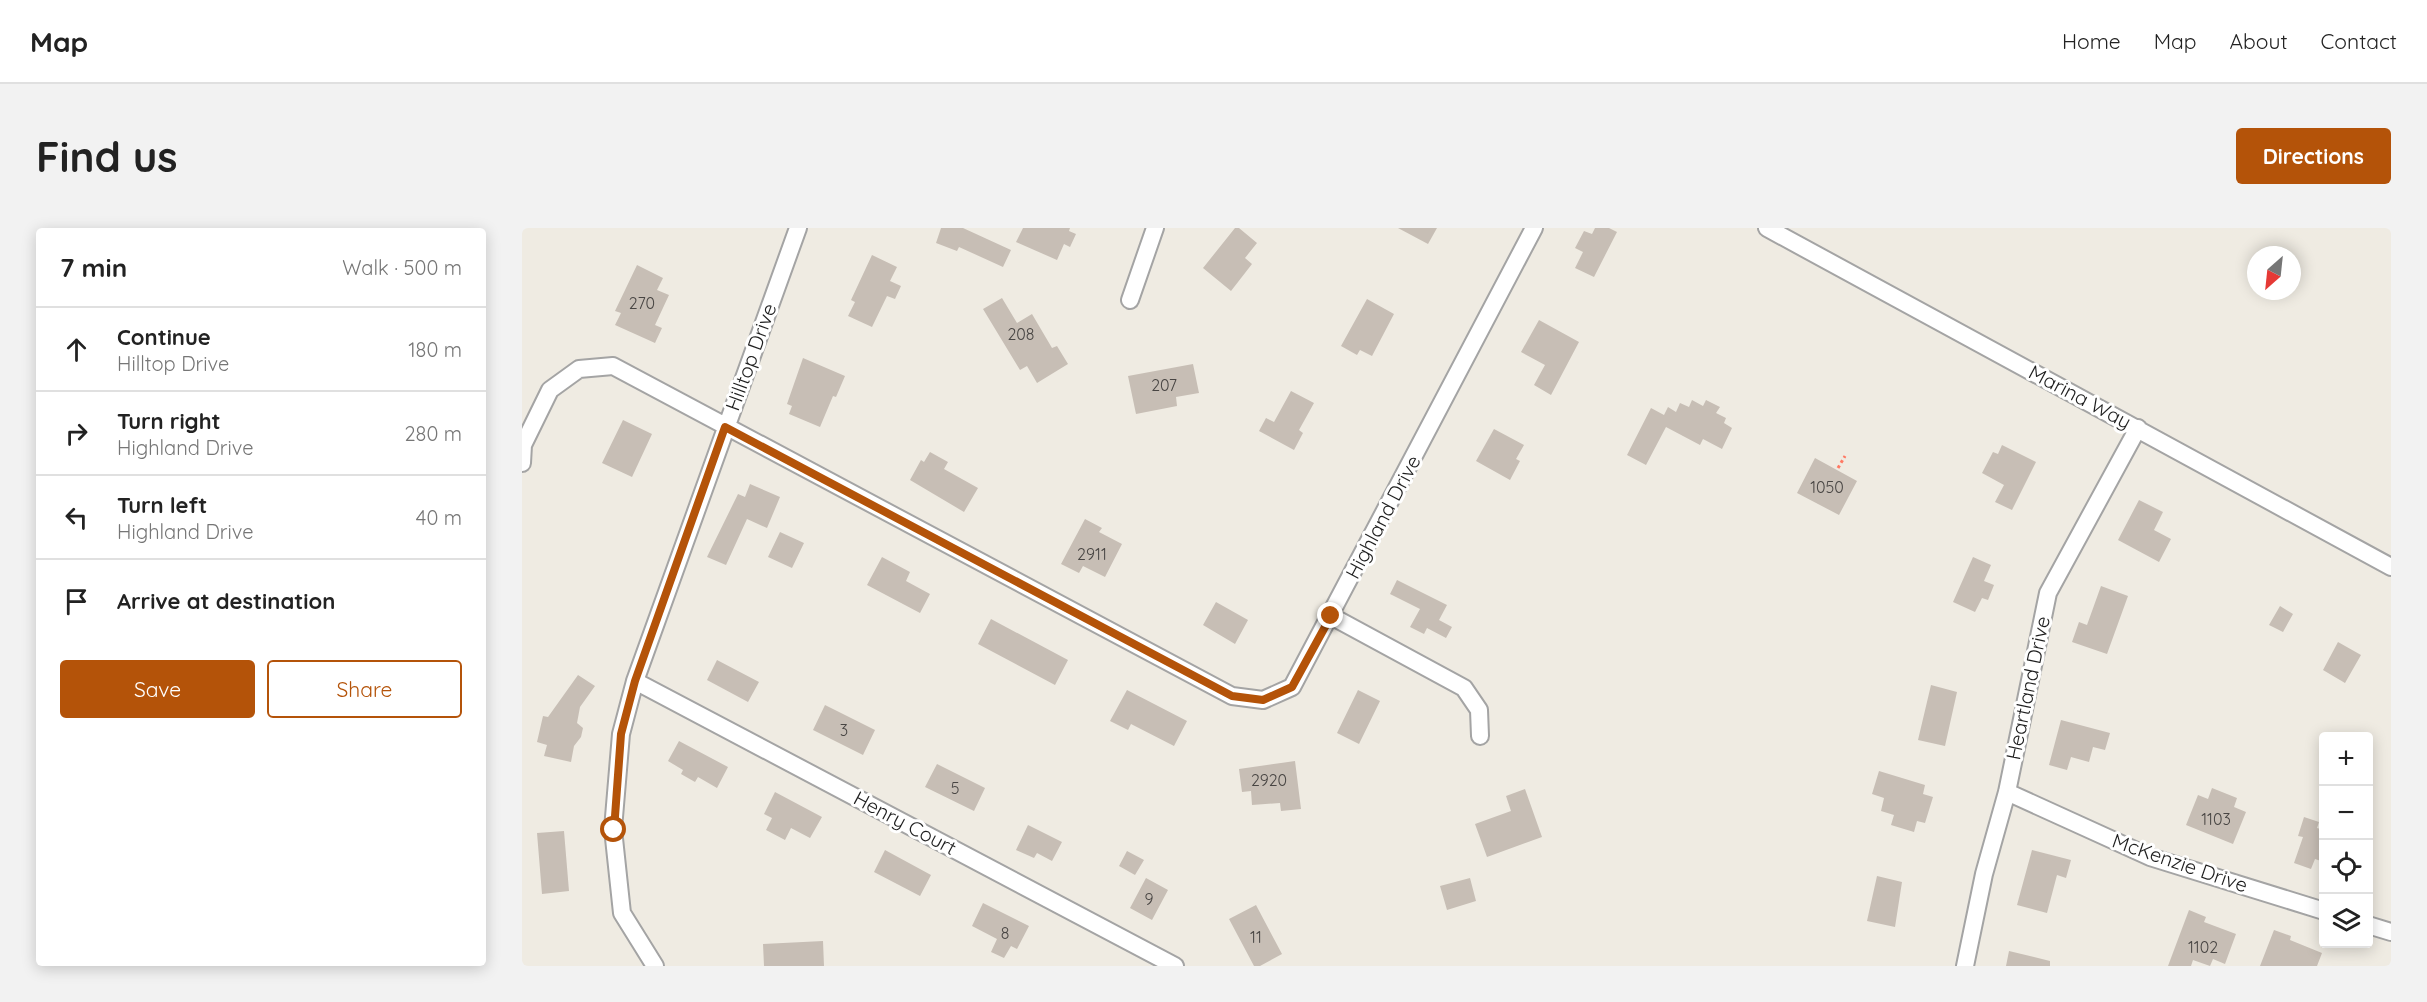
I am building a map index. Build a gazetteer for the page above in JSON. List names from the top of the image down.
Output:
{
  "streets": {
    "street": [
      "Hilltop Drive",
      "Marina Way",
      "Highland Drive",
      "Heartland Drive",
      "Henry Court",
      "McKenzie Drive"
    ]
  },
  "crossings": [
    ["Hilltop Drive", "Highland Drive"],
    ["Hilltop Drive", "Henry Court"],
    ["Marina Way", "Heartland Drive"],
    ["Heartland Drive", "McKenzie Drive"]
  ],
  "house_numbers": [
    "270",
    "208",
    "207",
    "1050",
    "2911",
    "3",
    "2920",
    "5",
    "1103",
    "9",
    "8",
    "11",
    "1102"
  ],
  "north": "bottom left",
  "page": {
    "header": "Map",
    "nav": [
      "Home",
      "Map",
      "About",
      "Contact"
    ],
    "buttons": [
      "Directions",
      ["Save", "Share"]
    ],
    "title": "Find us",
    "heading": ["7 min", "Walk · 500 m"],
    "list": [
      ["Continue", "Hilltop Drive", "180 m"],
      ["Turn right", "Highland Drive", "280 m"],
      ["Turn left", "Highland Drive", "40 m"],
      "Arrive at destination"
    ],
    "map_buttons": ["+", "−"]
  }
}
